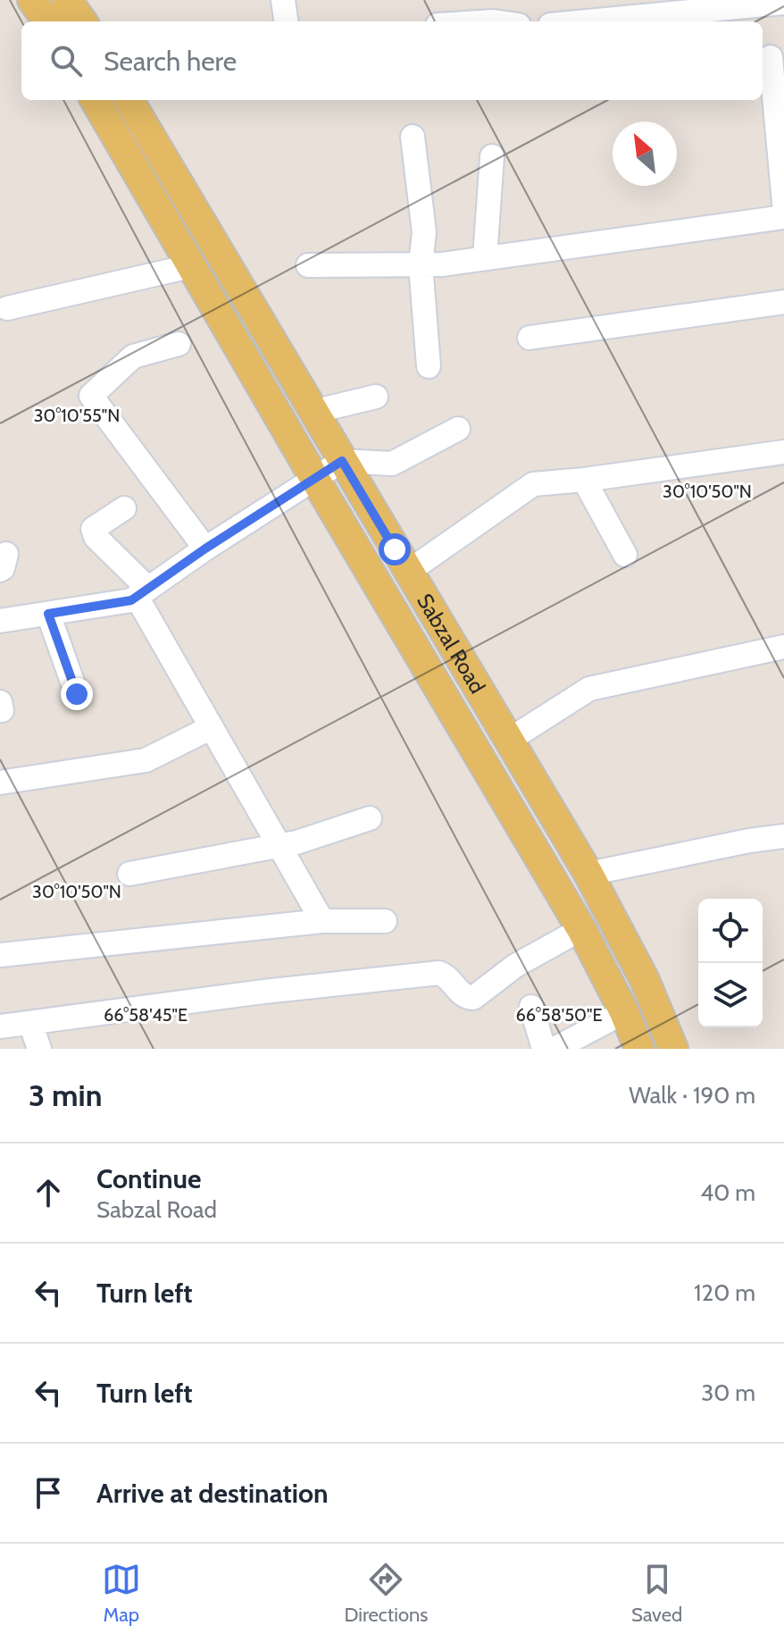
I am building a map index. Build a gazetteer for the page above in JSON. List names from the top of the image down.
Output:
{
  "streets": {
    "main road": ["Sabzal Road"]
  },
  "north": "top left",
  "page": {
    "search": "Search here",
    "heading": ["3 min", "Walk · 190 m"],
    "list": [
      ["Continue", "Sabzal Road", "40 m"],
      ["Turn left", "120 m"],
      ["Turn left", "30 m"],
      "Arrive at destination"
    ],
    "nav": ["Map", "Directions", "Saved"]
  },
  "coordinates": [
    "30°10'55\"N",
    "30°10'50\"N",
    "66°58'45\"E",
    "66°58'50\"E"
  ]
}
